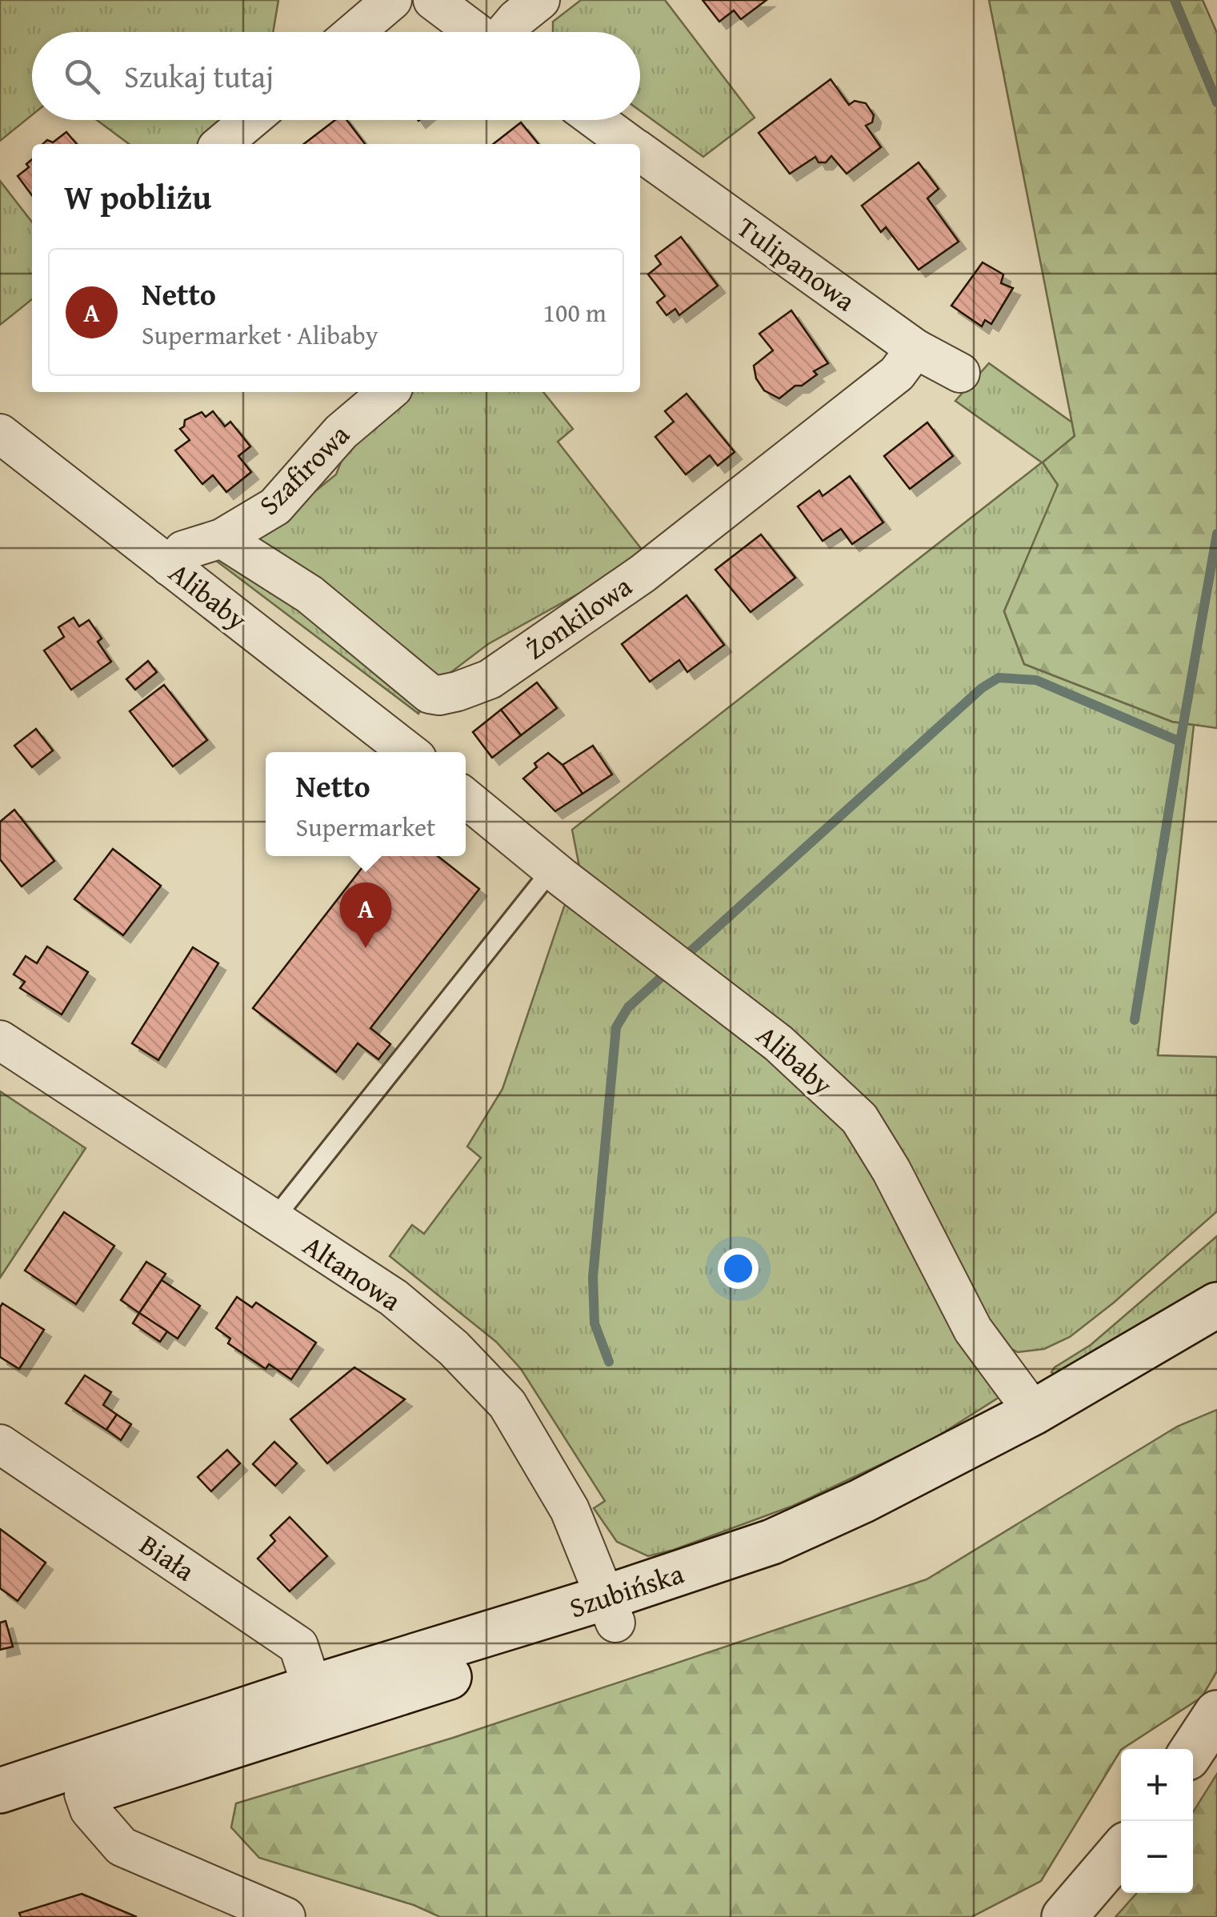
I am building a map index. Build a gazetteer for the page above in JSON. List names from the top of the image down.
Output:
{
  "streets": {
    "main road": ["Szubińska"],
    "street": [
      "Tulipanowa",
      "Szafirowa",
      "Alibaby",
      "Żonkilowa",
      "Altanowa",
      "Biała"
    ]
  },
  "crossings": [
    ["Tulipanowa", "Żonkilowa"],
    ["Szafirowa", "Alibaby"],
    ["Szafirowa", "Żonkilowa"],
    ["Alibaby", "Szubińska"],
    ["Altanowa", "Szubińska"],
    ["Biała", "Szubińska"]
  ],
  "page": {
    "search": "Szukaj tutaj",
    "heading": "W pobliżu",
    "list": [
      {
        "mark": "A",
        "name": "Netto",
        "note": "Supermarket · Alibaby",
        "value": "100 m"
      }
    ],
    "popup": ["Netto", "Supermarket"],
    "pins": "A",
    "map_buttons": ["+", "−"]
  }
}
